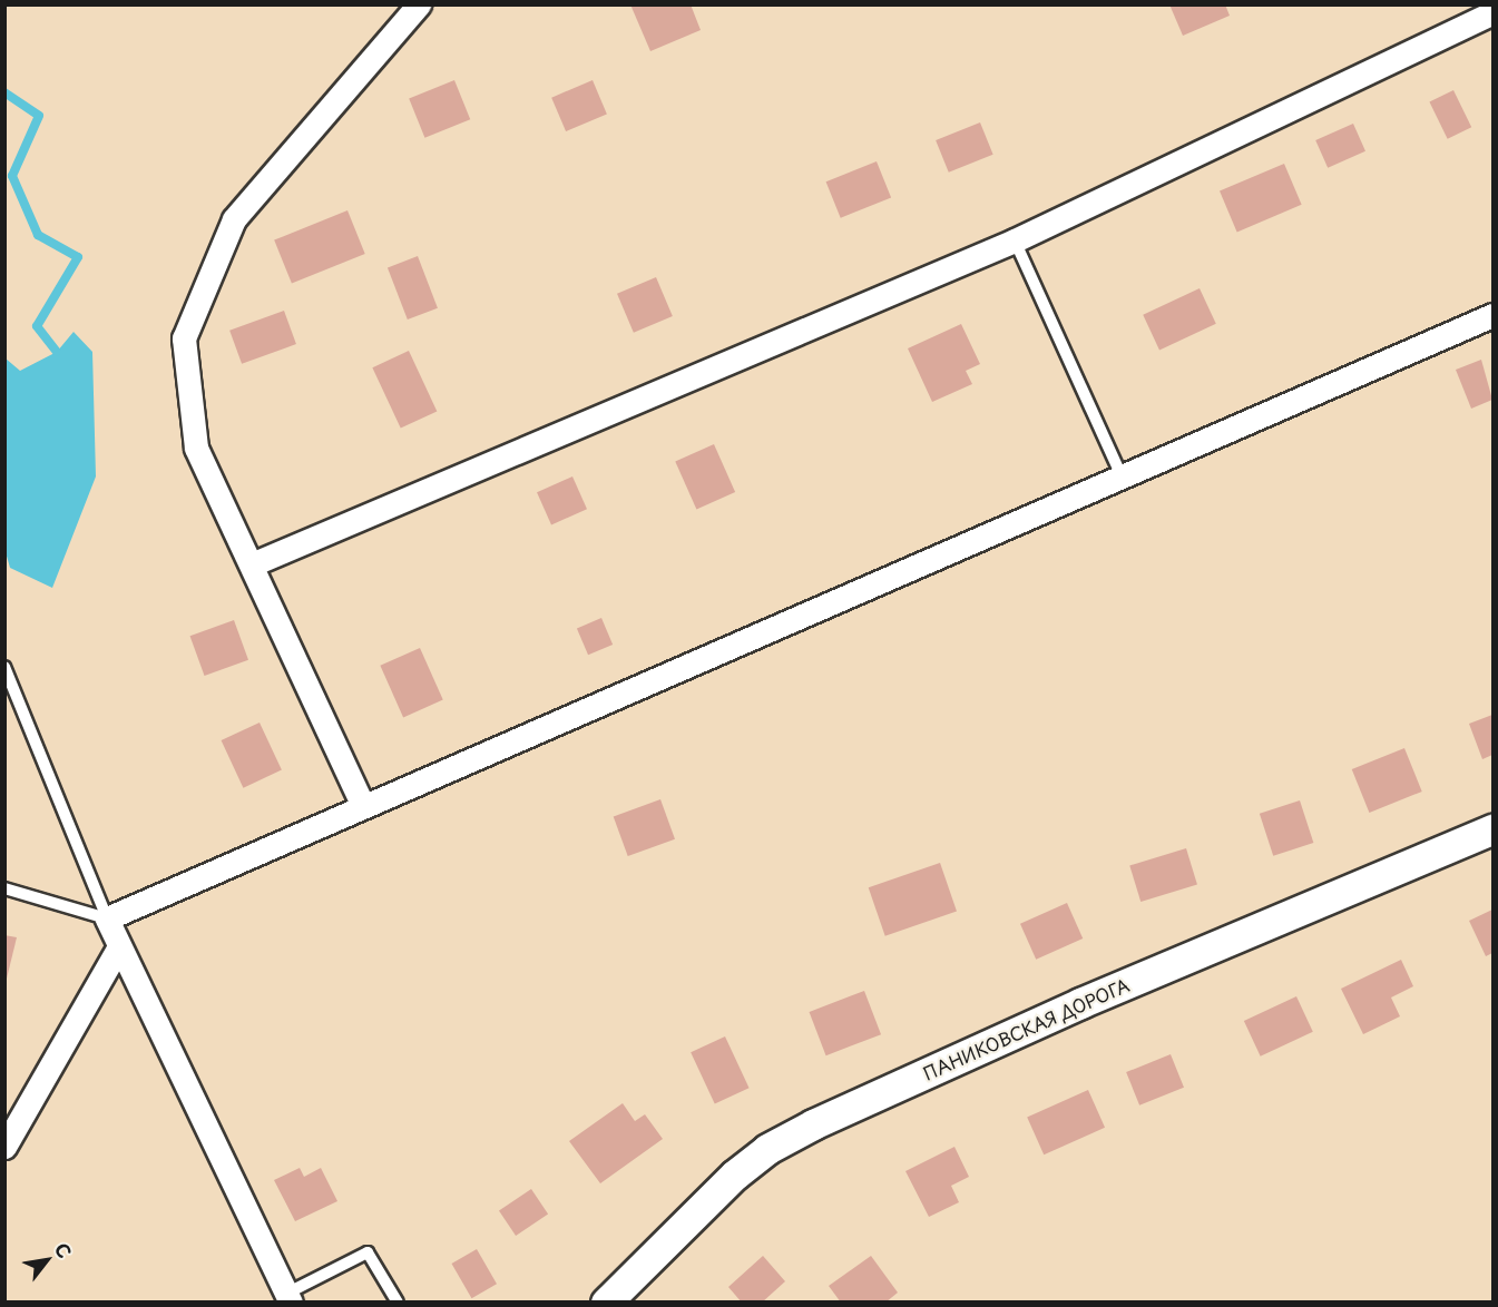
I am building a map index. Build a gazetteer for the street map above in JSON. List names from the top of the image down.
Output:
{
  "streets": {
    "street": ["ПАНИКОВСКАЯ ДОРОГА"]
  },
  "north": "top right"
}
